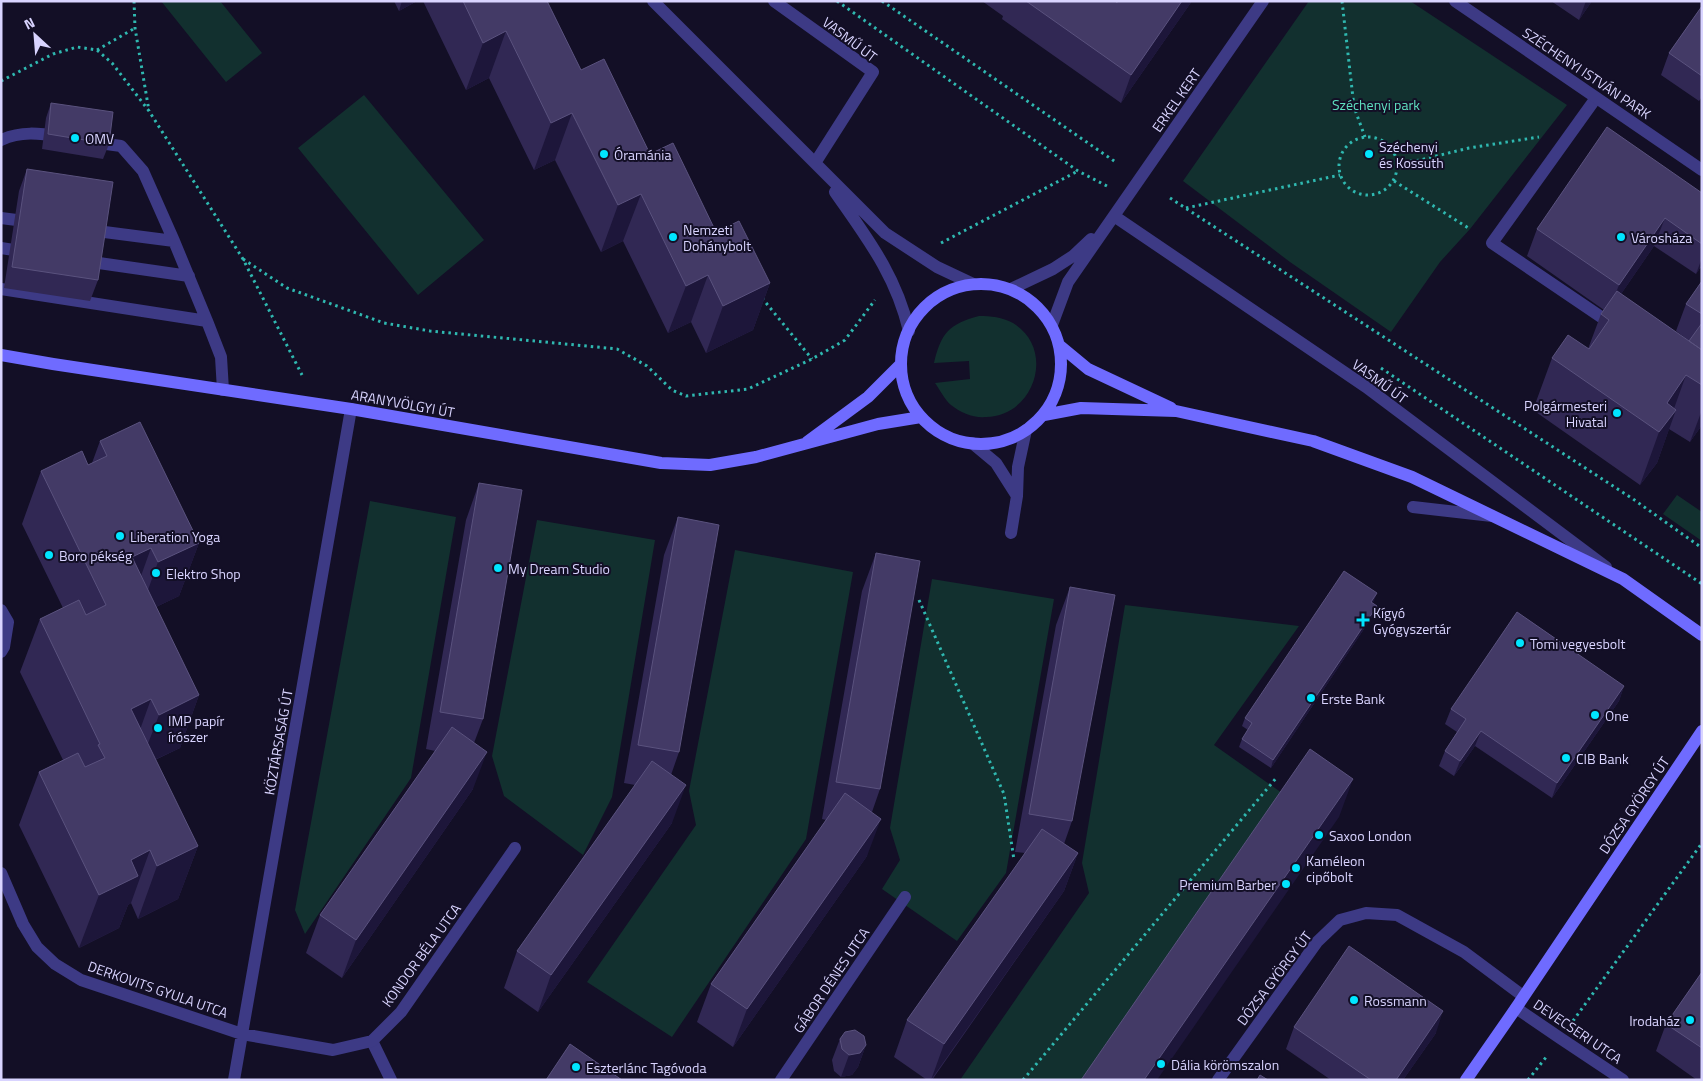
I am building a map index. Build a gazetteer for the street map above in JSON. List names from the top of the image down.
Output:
{
  "streets": {
    "street": [
      "VASMŰ ÚT",
      "SZÉCHENYI ISTVÁN PARK",
      "ERKEL KERT",
      "ARANYVÖLGYI ÚT",
      "KÖZTÁRSASÁG ÚT",
      "DÓZSA GYÖRGY ÚT",
      "KONDOR BÉLA UTCA",
      "GÁBOR DÉNES UTCA",
      "DERKOVITS GYULA UTCA",
      "DEVECSERI UTCA"
    ]
  },
  "crossings": [
    ["VASMŰ ÚT", "ERKEL KERT"],
    ["VASMŰ ÚT", "ARANYVÖLGYI ÚT"],
    ["ERKEL KERT", "ARANYVÖLGYI ÚT"],
    ["ARANYVÖLGYI ÚT", "KÖZTÁRSASÁG ÚT"],
    ["KÖZTÁRSASÁG ÚT", "DERKOVITS GYULA UTCA"],
    ["DÓZSA GYÖRGY ÚT", "DEVECSERI UTCA"]
  ],
  "parks": ["Széchenyi park"],
  "places": {
    "other": [
      "OMV",
      "Óramánia",
      "Széchenyi és Kossuth",
      "Nemzeti Dohánybolt",
      "Városháza",
      "Polgármesteri Hivatal",
      "Liberation Yoga",
      "Boro pékség",
      "My Dream Studio",
      "Elektro Shop",
      "Tomi vegyesbolt",
      "Erste Bank",
      "One",
      "IMP papír írószer",
      "CIB Bank",
      "Saxoo London",
      "Kaméleon cipőbolt",
      "Premium Barber",
      "Rossmann",
      "Irodaház",
      "Dália körömszalon",
      "Eszterlánc Tagóvoda"
    ],
    "health": ["Kígyó Gyógyszertár"]
  },
  "north": "top left"
}
